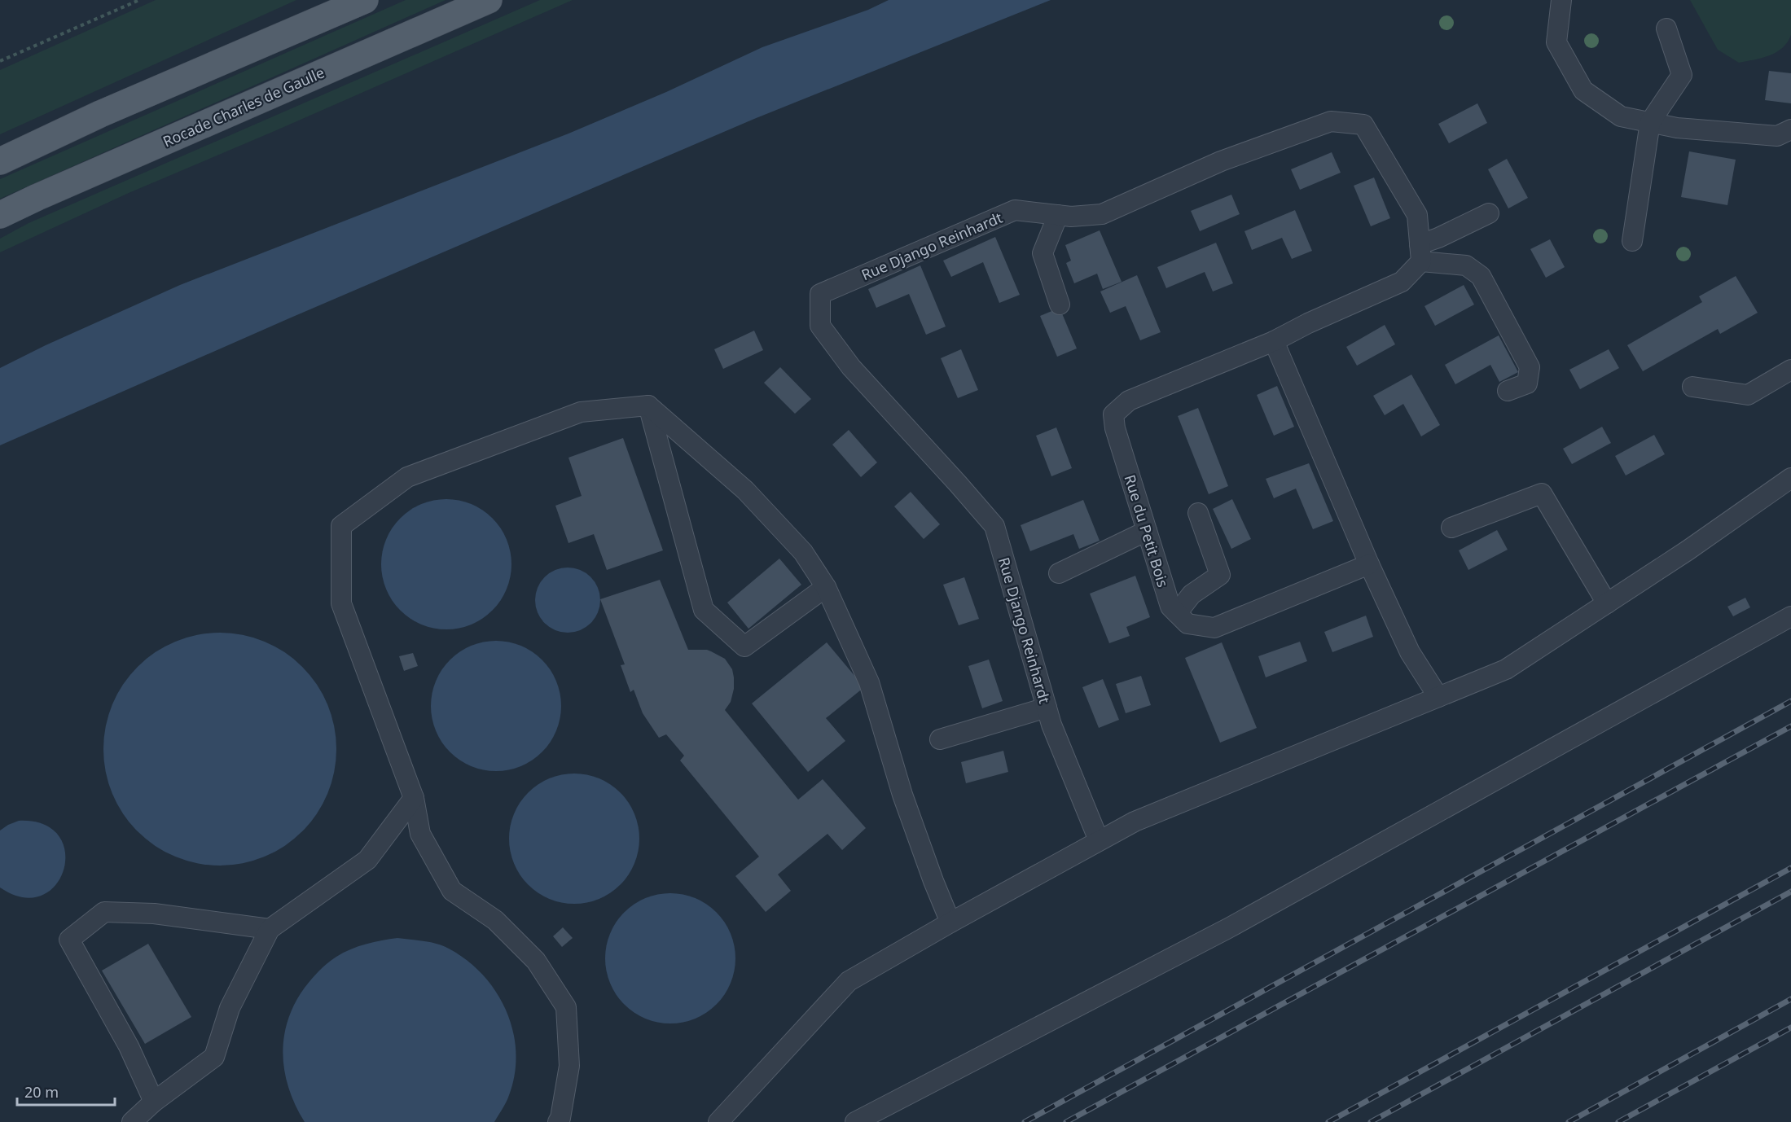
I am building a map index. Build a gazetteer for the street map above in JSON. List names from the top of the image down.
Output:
{
  "streets": {
    "main road": ["Rocade Charles de Gaulle"],
    "lane": ["Rue Django Reinhardt", "Rue du Petit Bois"]
  },
  "scale_bar": "20 m"
}
